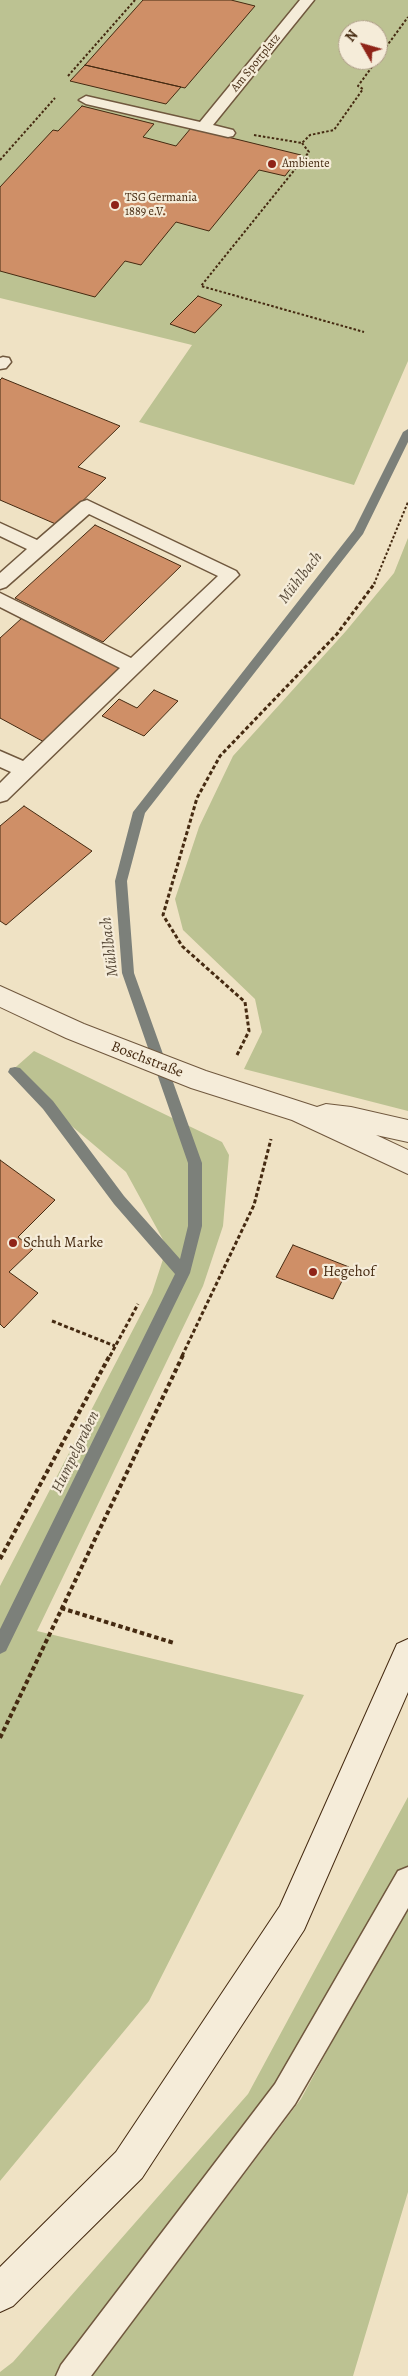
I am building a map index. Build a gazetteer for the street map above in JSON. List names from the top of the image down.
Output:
{
  "streets": {
    "main road": ["Boschstraße"],
    "lane": ["Am Sportplatz"]
  },
  "water": ["Mühlbach", "Humpelgraben"],
  "places": [
    "Ambiente",
    "TSG Germania 1889 e.V.",
    "Schuh Marke",
    "Hegehof"
  ],
  "north": "top left"
}
